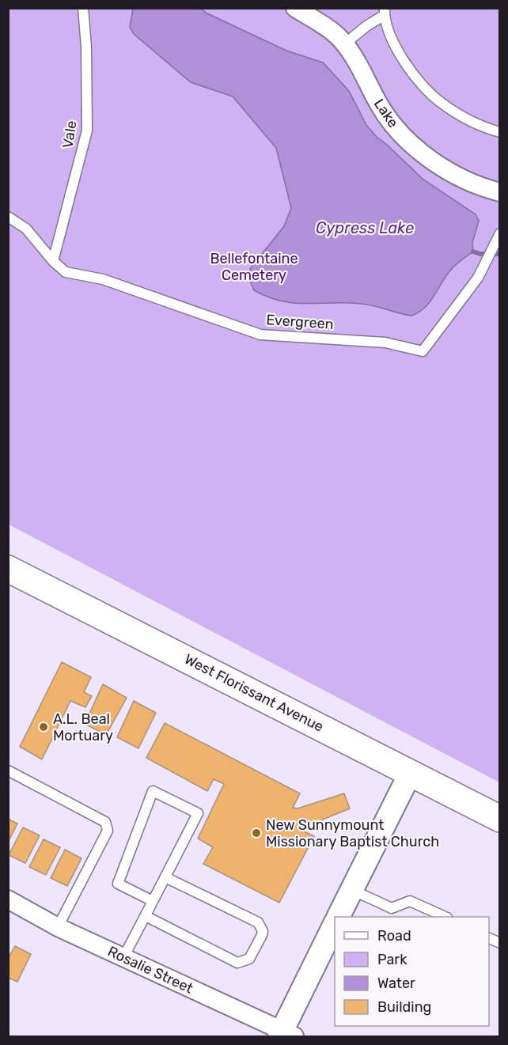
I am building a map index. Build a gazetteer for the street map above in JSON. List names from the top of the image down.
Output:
{
  "streets": {
    "main road": ["West Florissant Avenue"],
    "street": ["Lake", "Rosalie Street"],
    "lane": ["Vale", "Evergreen"]
  },
  "crossings": [
    ["Vale", "Evergreen"]
  ],
  "water": ["Cypress Lake"],
  "parks": ["Bellefontaine Cemetery"],
  "places": ["A.L. Beal Mortuary", "New Sunnymount Missionary Baptist Church"],
  "legend": [
    "Road",
    "Park",
    "Water",
    "Building"
  ]
}
